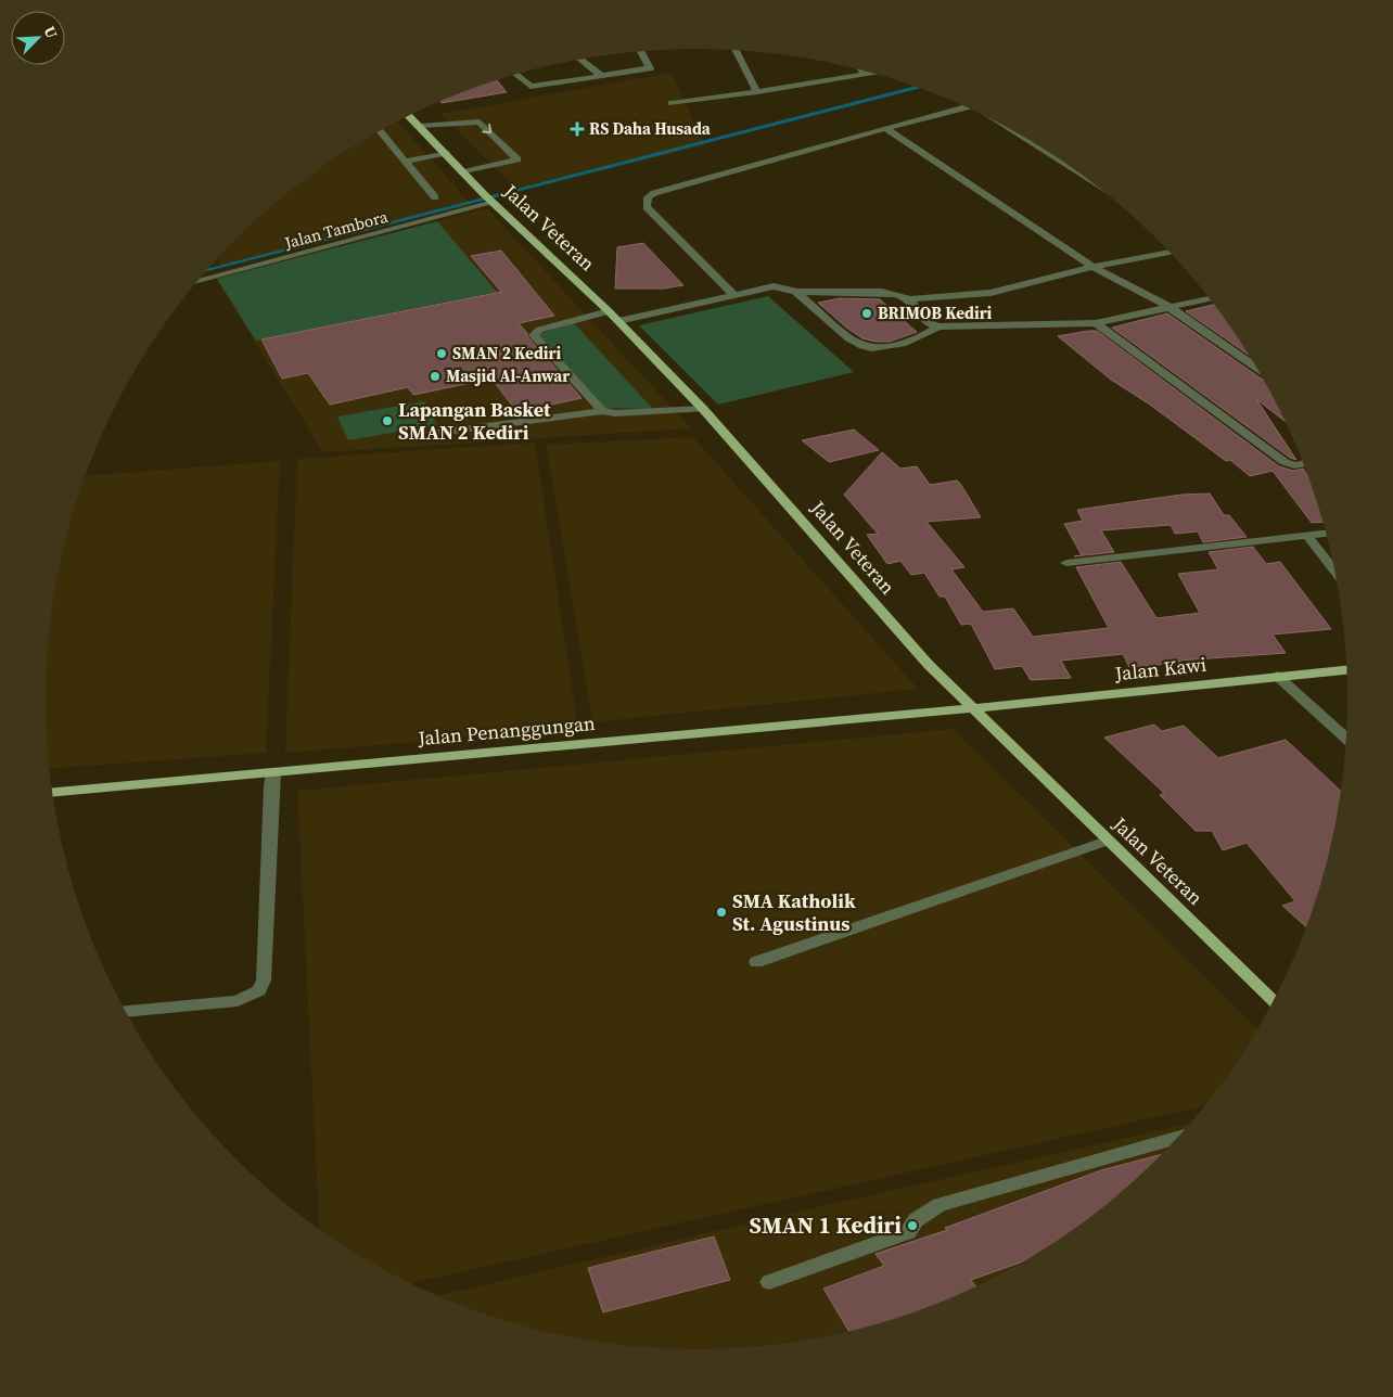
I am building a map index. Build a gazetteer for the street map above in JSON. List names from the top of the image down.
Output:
{
  "streets": {
    "main road": ["Jalan Veteran", "Jalan Kawi", "Jalan Penanggungan"],
    "street": ["Jalan Tambora"]
  },
  "crossings": [
    ["Jalan Veteran", "Jalan Tambora"],
    ["Jalan Veteran", "Jalan Kawi"],
    ["Jalan Veteran", "Jalan Penanggungan"],
    ["Jalan Kawi", "Jalan Penanggungan"]
  ],
  "places": {
    "health": ["RS Daha Husada"],
    "other": [
      "BRIMOB Kediri",
      "SMAN 2 Kediri",
      "Masjid Al-Anwar",
      "Lapangan Basket SMAN 2 Kediri",
      "SMA Katholik St. Agustinus",
      "SMAN 1 Kediri"
    ]
  },
  "north": "top right"
}
